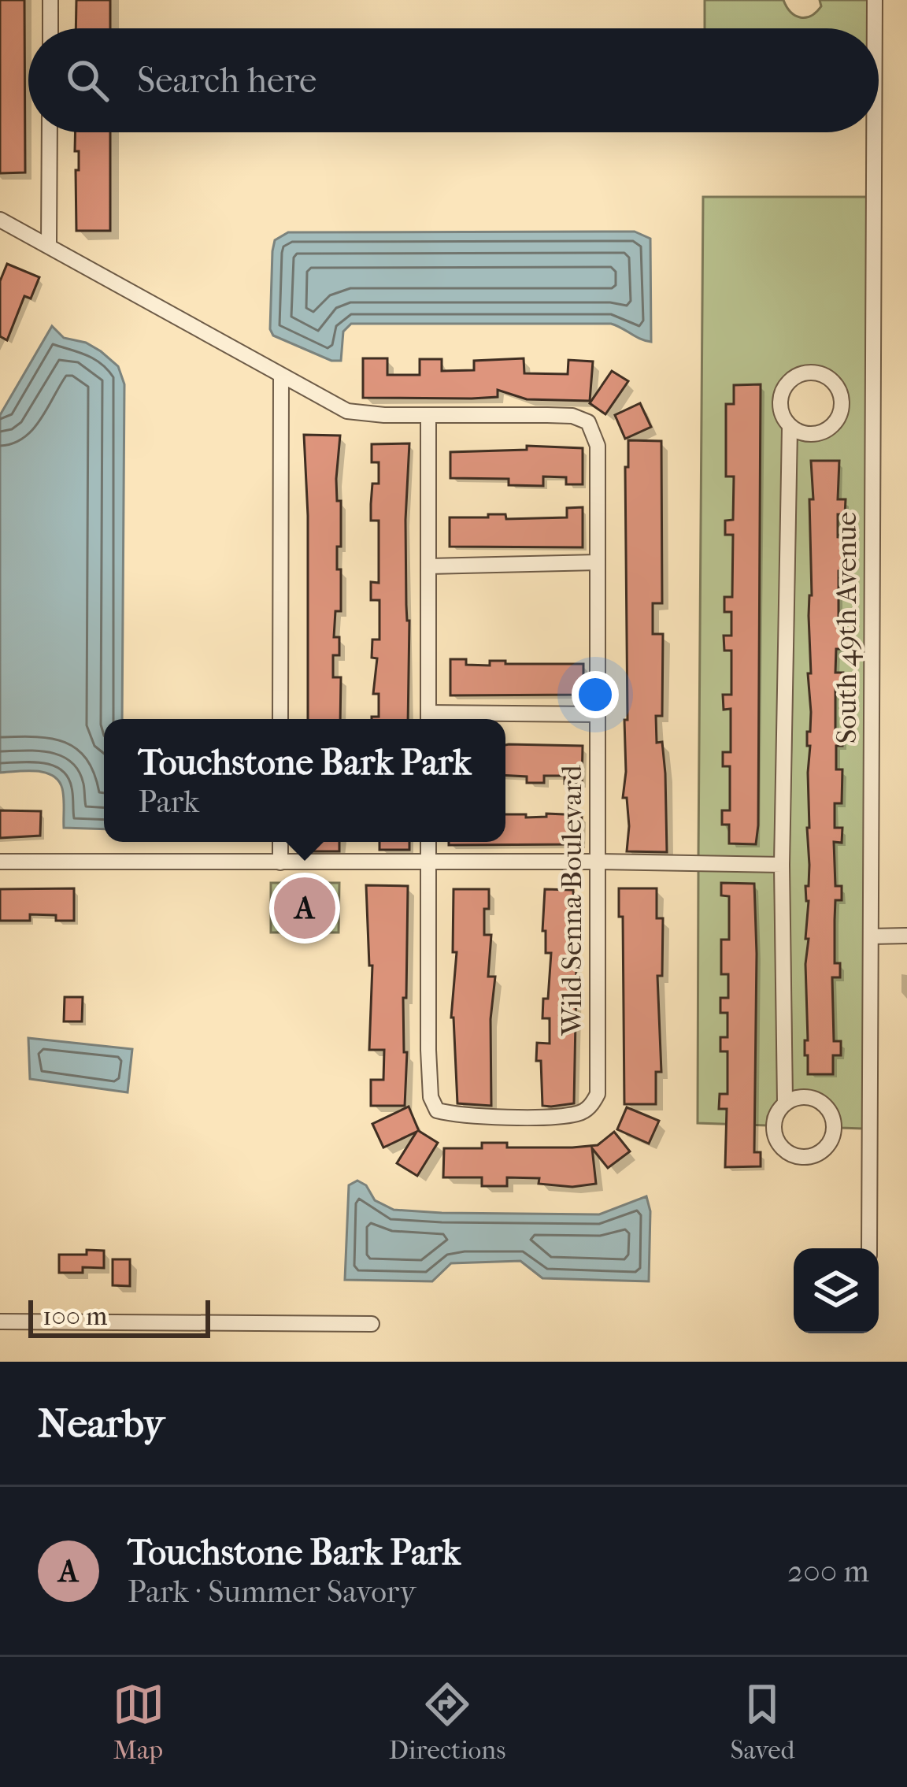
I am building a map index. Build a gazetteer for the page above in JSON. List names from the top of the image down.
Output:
{
  "streets": {
    "street": ["South 49th Avenue", "Wild Senna Boulevard"]
  },
  "scale_bar": "100 m",
  "page": {
    "search": "Search here",
    "popup": ["Touchstone Bark Park", "Park"],
    "pins": "A",
    "scale": "100 m",
    "heading": "Nearby",
    "list": [
      {
        "mark": "A",
        "name": "Touchstone Bark Park",
        "note": "Park · Summer Savory",
        "value": "200 m"
      }
    ],
    "nav": ["Map", "Directions", "Saved"]
  }
}
